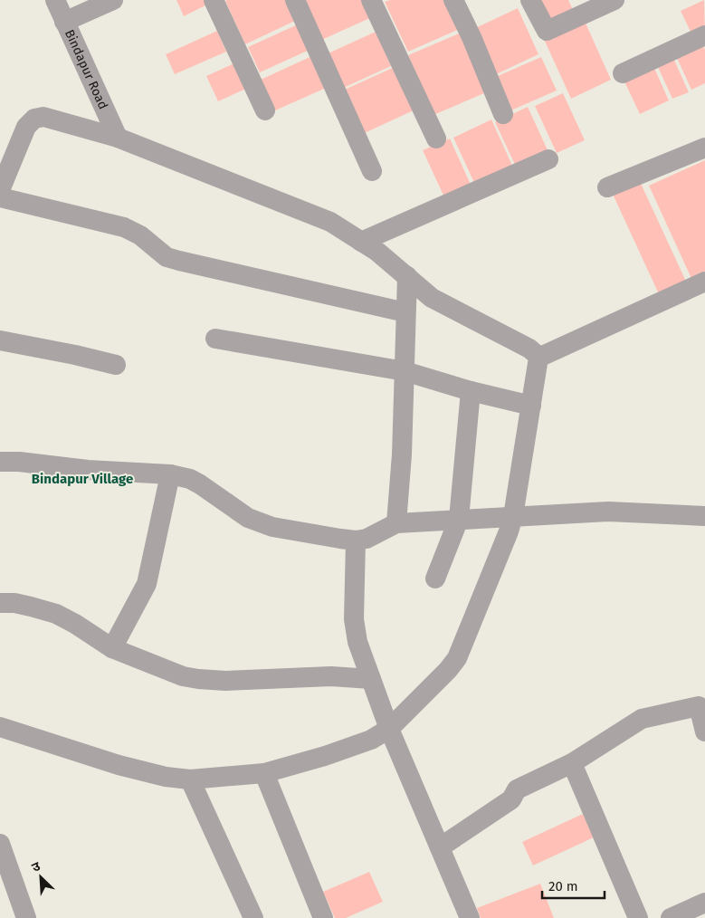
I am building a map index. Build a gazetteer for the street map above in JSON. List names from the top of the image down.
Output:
{
  "streets": {
    "street": ["Bindapur Road"]
  },
  "districts": ["Bindapur Village"],
  "scale_bar": "20 m",
  "north": "top left"
}
